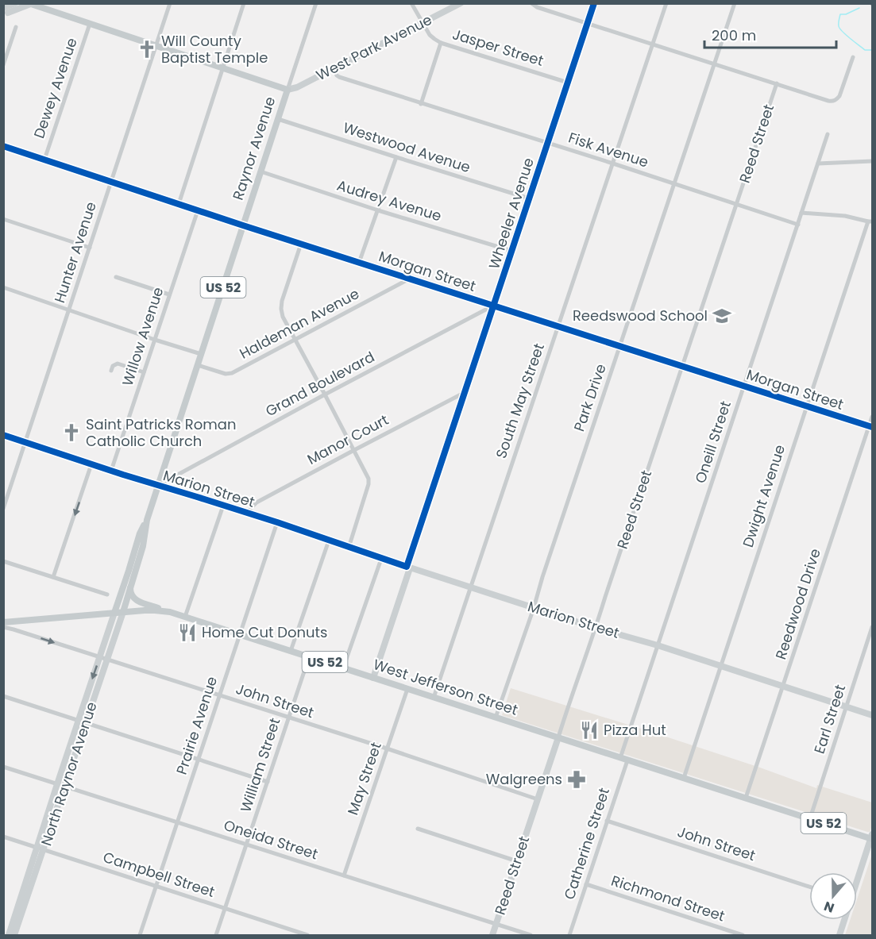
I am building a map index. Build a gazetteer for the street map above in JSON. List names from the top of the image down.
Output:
{
  "streets": {
    "main road": ["Raynor Avenue", "US 52", "West Jefferson Street"],
    "street": [
      "West Park Avenue",
      "Jasper Street",
      "Dewey Avenue",
      "Reed Street",
      "Westwood Avenue",
      "Fisk Avenue",
      "Audrey Avenue",
      "Wheeler Avenue",
      "Hunter Avenue",
      "Morgan Street",
      "Haldeman Avenue",
      "Willow Avenue",
      "Grand Boulevard",
      "Park Drive",
      "South May Street",
      "Manor Court",
      "Oneill Street",
      "Marion Street",
      "Dwight Avenue",
      "Reedwood Drive",
      "John Street",
      "Earl Street",
      "Prairie Avenue",
      "William Street",
      "North Raynor Avenue",
      "May Street",
      "Oneida Street",
      "Catherine Street",
      "Campbell Street",
      "Richmond Street"
    ]
  },
  "crossings": [
    ["West Park Avenue", "Jasper Street"],
    ["West Park Avenue", "Raynor Avenue"],
    ["West Park Avenue", "Fisk Avenue"],
    ["Jasper Street", "Wheeler Avenue"],
    ["Dewey Avenue", "Morgan Street"],
    ["Reed Street", "Fisk Avenue"],
    ["Reed Street", "Morgan Street"],
    ["Reed Street", "Marion Street"],
    ["Reed Street", "West Jefferson Street"],
    ["Reed Street", "John Street"],
    ["Reed Street", "Oneida Street"],
    ["Westwood Avenue", "Raynor Avenue"],
    ["Westwood Avenue", "Wheeler Avenue"],
    ["Raynor Avenue", "Audrey Avenue"],
    ["Raynor Avenue", "Morgan Street"],
    ["Raynor Avenue", "US 52"],
    ["Raynor Avenue", "Haldeman Avenue"],
    ["Raynor Avenue", "Grand Boulevard"],
    ["Raynor Avenue", "Marion Street"],
    ["Raynor Avenue", "West Jefferson Street"],
    ["Raynor Avenue", "North Raynor Avenue"],
    ["Fisk Avenue", "Wheeler Avenue"],
    ["Fisk Avenue", "Park Drive"],
    ["Fisk Avenue", "South May Street"],
    ["Fisk Avenue", "Oneill Street"],
    ["Audrey Avenue", "Wheeler Avenue"],
    ["Wheeler Avenue", "Morgan Street"],
    ["Wheeler Avenue", "Grand Boulevard"],
    ["Wheeler Avenue", "Manor Court"],
    ["Wheeler Avenue", "Marion Street"],
    ["Wheeler Avenue", "West Jefferson Street"],
    ["Hunter Avenue", "Morgan Street"],
    ["Hunter Avenue", "Marion Street"],
    ["Morgan Street", "Haldeman Avenue"],
    ["Morgan Street", "Willow Avenue"],
    ["Morgan Street", "Grand Boulevard"],
    ["Morgan Street", "Park Drive"],
    ["Morgan Street", "South May Street"],
    ["Morgan Street", "Oneill Street"],
    ["Morgan Street", "Dwight Avenue"],
    ["Morgan Street", "Reedwood Drive"],
    ["US 52", "West Jefferson Street"],
    ["Willow Avenue", "Marion Street"],
    ["Grand Boulevard", "Marion Street"],
    ["Park Drive", "Marion Street"],
    ["Park Drive", "West Jefferson Street"],
    ["South May Street", "Marion Street"],
    ["South May Street", "West Jefferson Street"],
    ["Manor Court", "Marion Street"],
    ["Oneill Street", "Marion Street"],
    ["Oneill Street", "West Jefferson Street"],
    ["Oneill Street", "Catherine Street"],
    ["Marion Street", "Dwight Avenue"],
    ["Marion Street", "Reedwood Drive"],
    ["Marion Street", "Earl Street"],
    ["Marion Street", "Prairie Avenue"],
    ["Dwight Avenue", "West Jefferson Street"],
    ["Reedwood Drive", "West Jefferson Street"],
    ["West Jefferson Street", "Earl Street"],
    ["West Jefferson Street", "Prairie Avenue"],
    ["West Jefferson Street", "William Street"],
    ["West Jefferson Street", "North Raynor Avenue"],
    ["West Jefferson Street", "May Street"],
    ["West Jefferson Street", "Catherine Street"],
    ["John Street", "Prairie Avenue"],
    ["John Street", "William Street"],
    ["John Street", "North Raynor Avenue"],
    ["John Street", "May Street"],
    ["John Street", "Catherine Street"],
    ["Prairie Avenue", "Oneida Street"],
    ["Prairie Avenue", "Campbell Street"],
    ["William Street", "Oneida Street"],
    ["William Street", "Campbell Street"],
    ["North Raynor Avenue", "Oneida Street"],
    ["North Raynor Avenue", "Campbell Street"],
    ["May Street", "Oneida Street"],
    ["Catherine Street", "Richmond Street"]
  ],
  "places": {
    "church": ["Will County Baptist Temple", "Saint Patricks Roman Catholic Church"],
    "school or university": ["Reedswood School"],
    "restaurant": ["Home Cut Donuts", "Pizza Hut"],
    "pharmacy": ["Walgreens"]
  },
  "scale_bar": "200 m",
  "north": "bottom"
}
